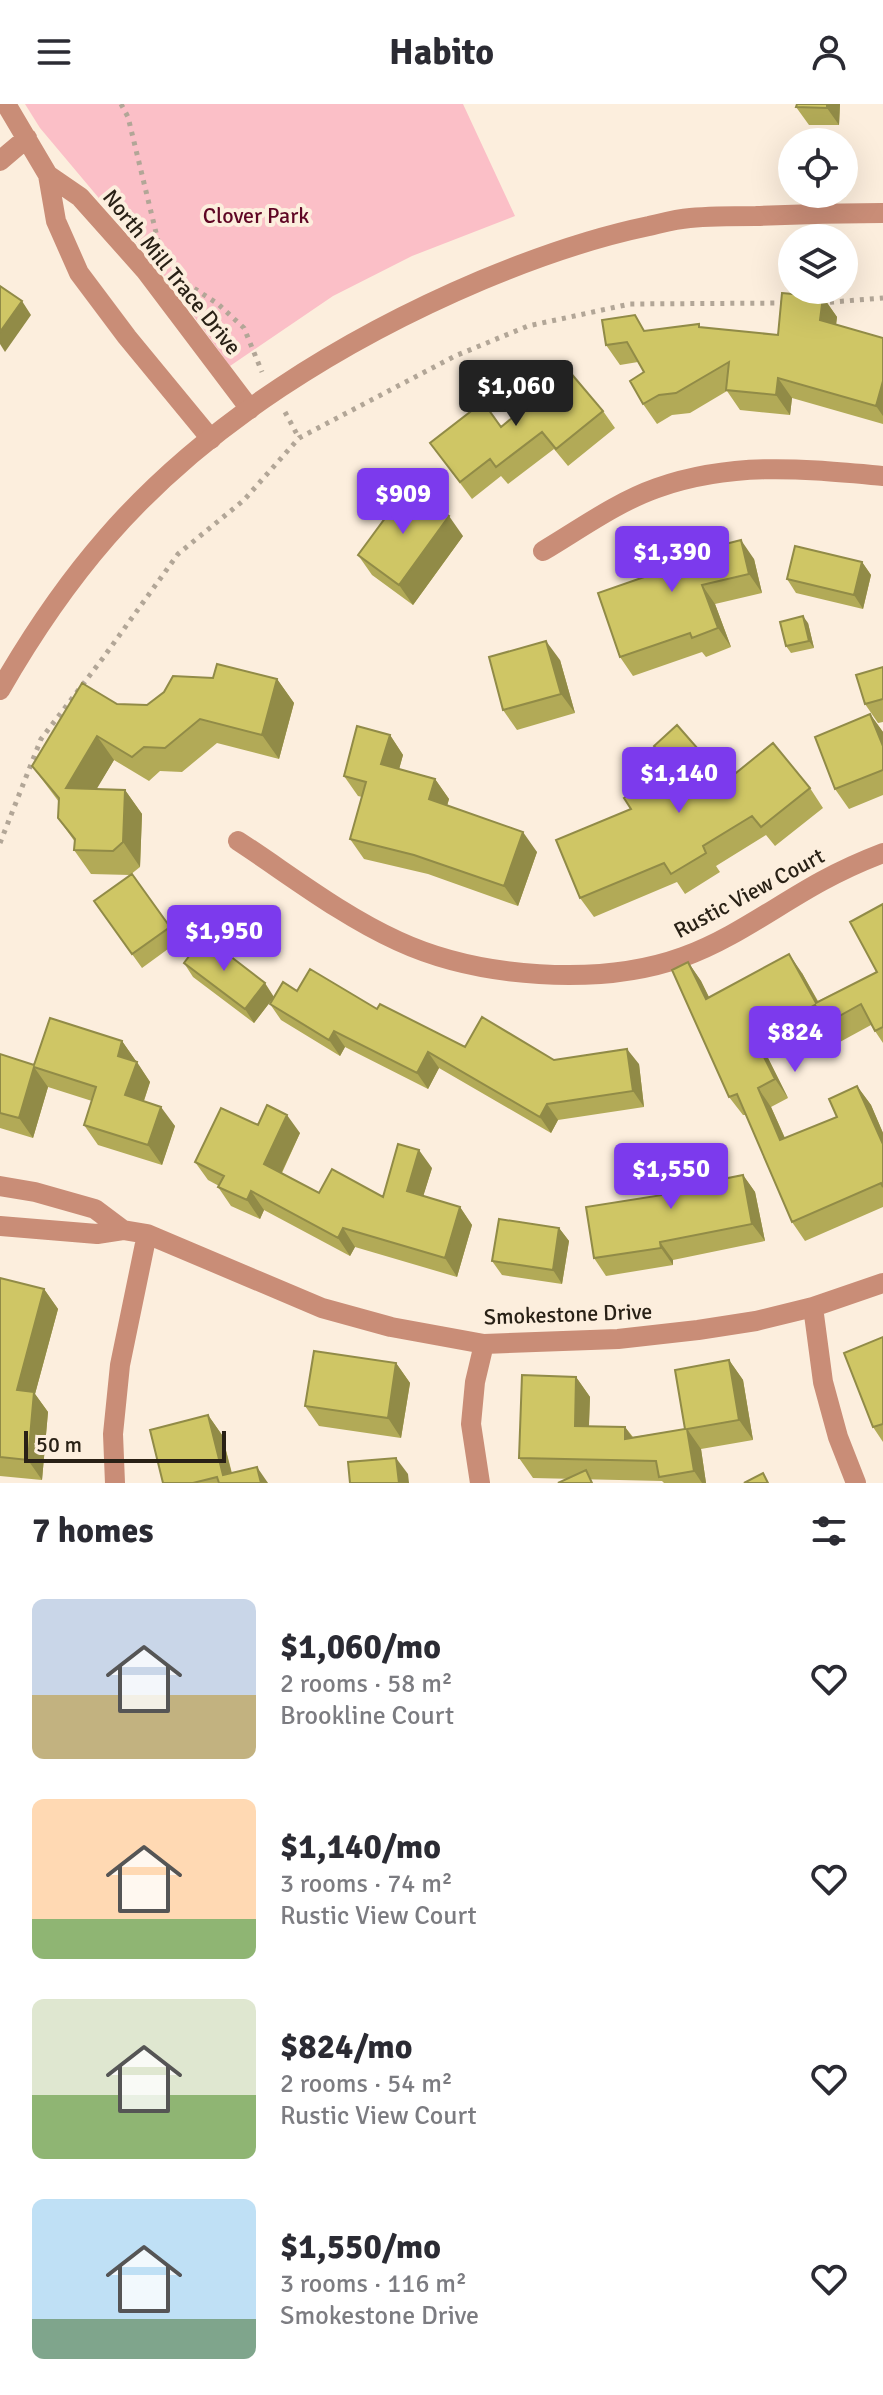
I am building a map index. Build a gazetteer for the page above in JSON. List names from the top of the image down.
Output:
{
  "streets": {
    "street": ["North Mill Trace Drive", "Rustic View Court", "Smokestone Drive"]
  },
  "parks": ["Clover Park"],
  "scale_bar": "50 m",
  "page": {
    "header": "Habito",
    "price": [
      "$1,060",
      "$909",
      "$1,390",
      "$1,140",
      "$1,950",
      "$824",
      "$1,550"
    ],
    "scale": "50 m",
    "heading": "7 homes",
    "list": [
      {
        "name": "$1,060/mo",
        "note": "2 rooms · 58 m² · Brookline Court"
      },
      {
        "name": "$1,140/mo",
        "note": "3 rooms · 74 m² · Rustic View Court"
      },
      {
        "name": "$824/mo",
        "note": "2 rooms · 54 m² · Rustic View Court"
      },
      {
        "name": "$1,550/mo",
        "note": "3 rooms · 116 m² · Smokestone Drive"
      }
    ]
  }
}
